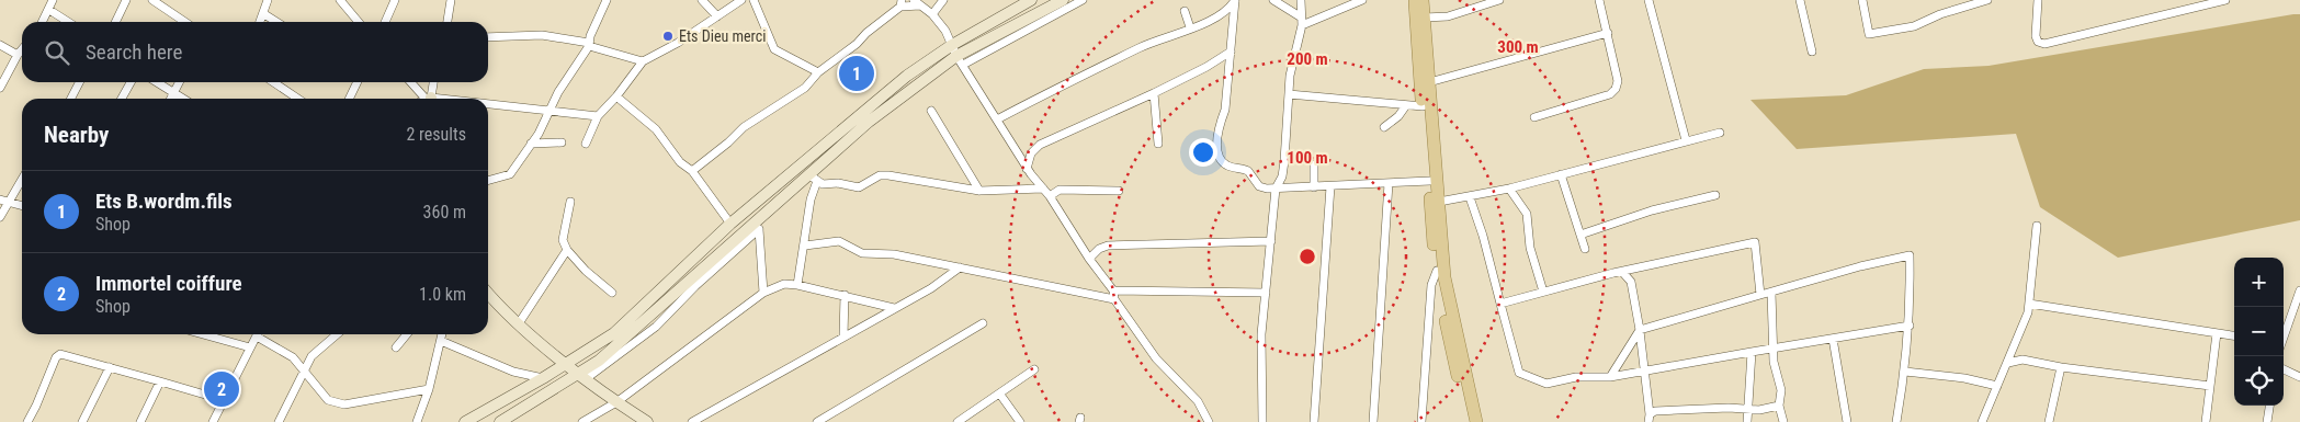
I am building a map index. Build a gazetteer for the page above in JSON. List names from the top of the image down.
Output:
{
  "places": ["Ets Dieu merci"],
  "page": {
    "search": "Search here",
    "pins": ["1", "2"],
    "heading": ["Nearby", "2 results"],
    "list": [
      {
        "mark": "1",
        "name": "Ets B.wordm.fils",
        "note": "Shop",
        "value": "360 m"
      },
      {
        "mark": "2",
        "name": "Immortel coiffure",
        "note": "Shop",
        "value": "1.0 km"
      }
    ],
    "map_buttons": ["+", "−"]
  },
  "rings": ["300 m", "200 m", "100 m"]
}
